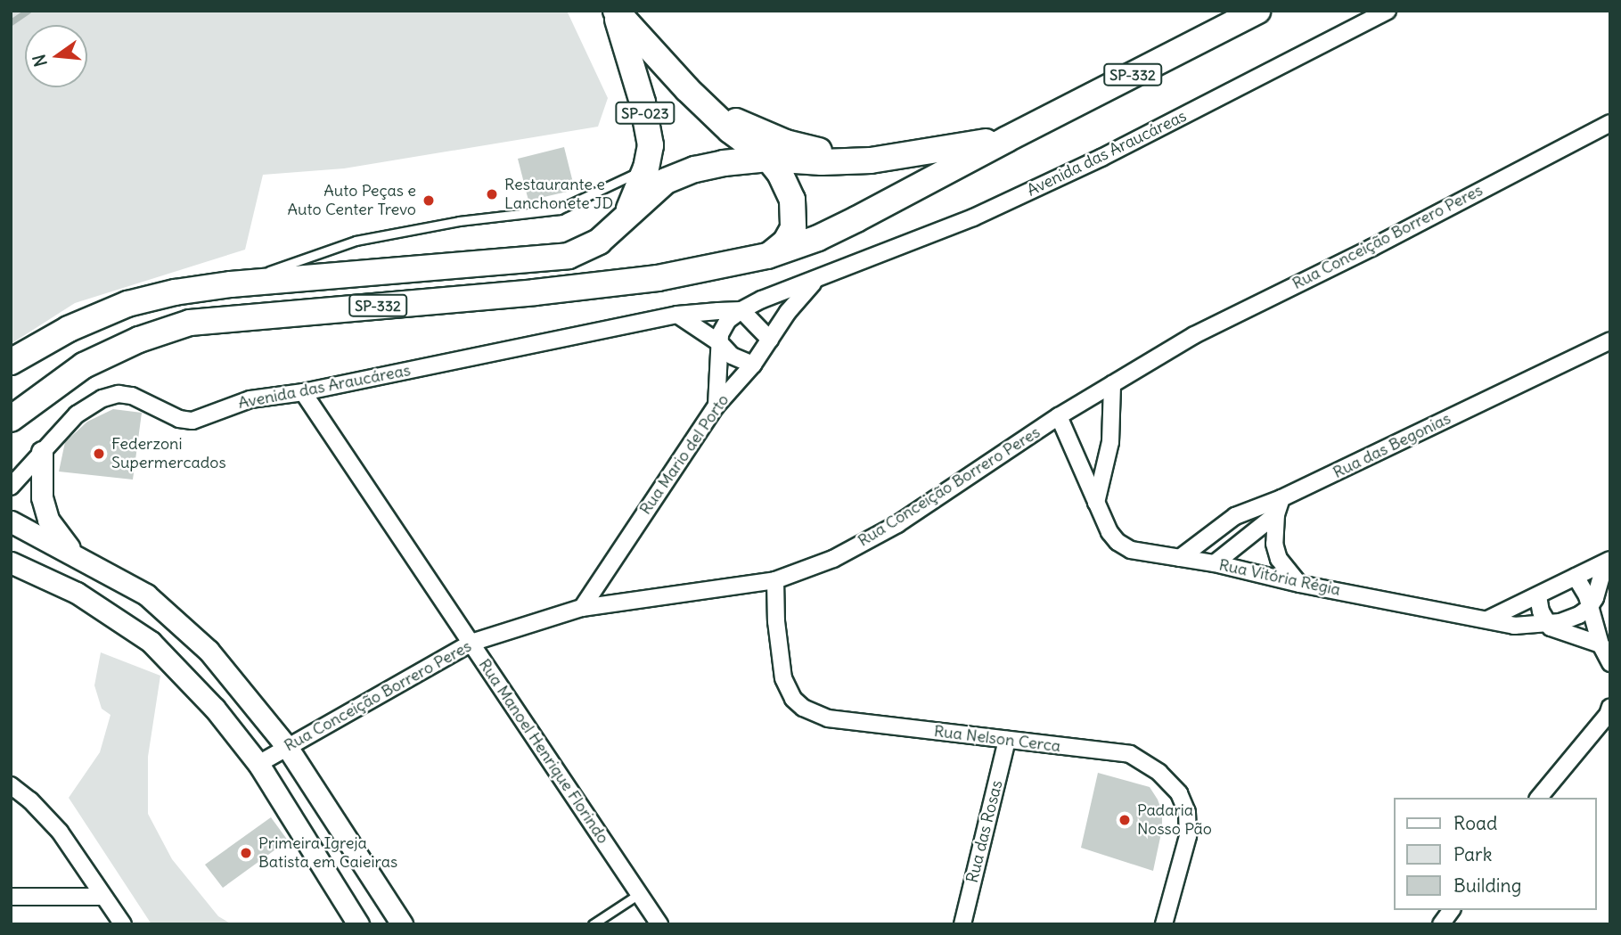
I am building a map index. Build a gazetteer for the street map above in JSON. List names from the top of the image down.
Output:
{
  "streets": {
    "main road": ["SP-332", "SP-023"],
    "street": [
      "Avenida das Araucáreas",
      "Rua Conceição Borrero Peres",
      "Rua das Begonias",
      "Rua Mario del Porto",
      "Rua Vitória Régia",
      "Rua Nelson Cerca",
      "Rua Manoel Henrique Florindo",
      "Rua das Rosas"
    ]
  },
  "crossings": [
    ["SP-332", "SP-023"],
    ["Avenida das Araucáreas", "Rua Mario del Porto"],
    ["Avenida das Araucáreas", "Rua Manoel Henrique Florindo"],
    ["Rua Conceição Borrero Peres", "Rua Mario del Porto"],
    ["Rua Conceição Borrero Peres", "Rua Vitória Régia"],
    ["Rua Conceição Borrero Peres", "Rua Nelson Cerca"],
    ["Rua Conceição Borrero Peres", "Rua Manoel Henrique Florindo"],
    ["Rua das Begonias", "Rua Vitória Régia"],
    ["Rua Nelson Cerca", "Rua das Rosas"]
  ],
  "places": [
    "Restaurante e Lanchonete JD",
    "Auto Peças e Auto Center Trevo",
    "Federzoni Supermercados",
    "Padaria Nosso Pão",
    "Primeira Igreja Batista em Caieiras"
  ],
  "legend": ["Road", "Park", "Building"],
  "north": "left"
}
